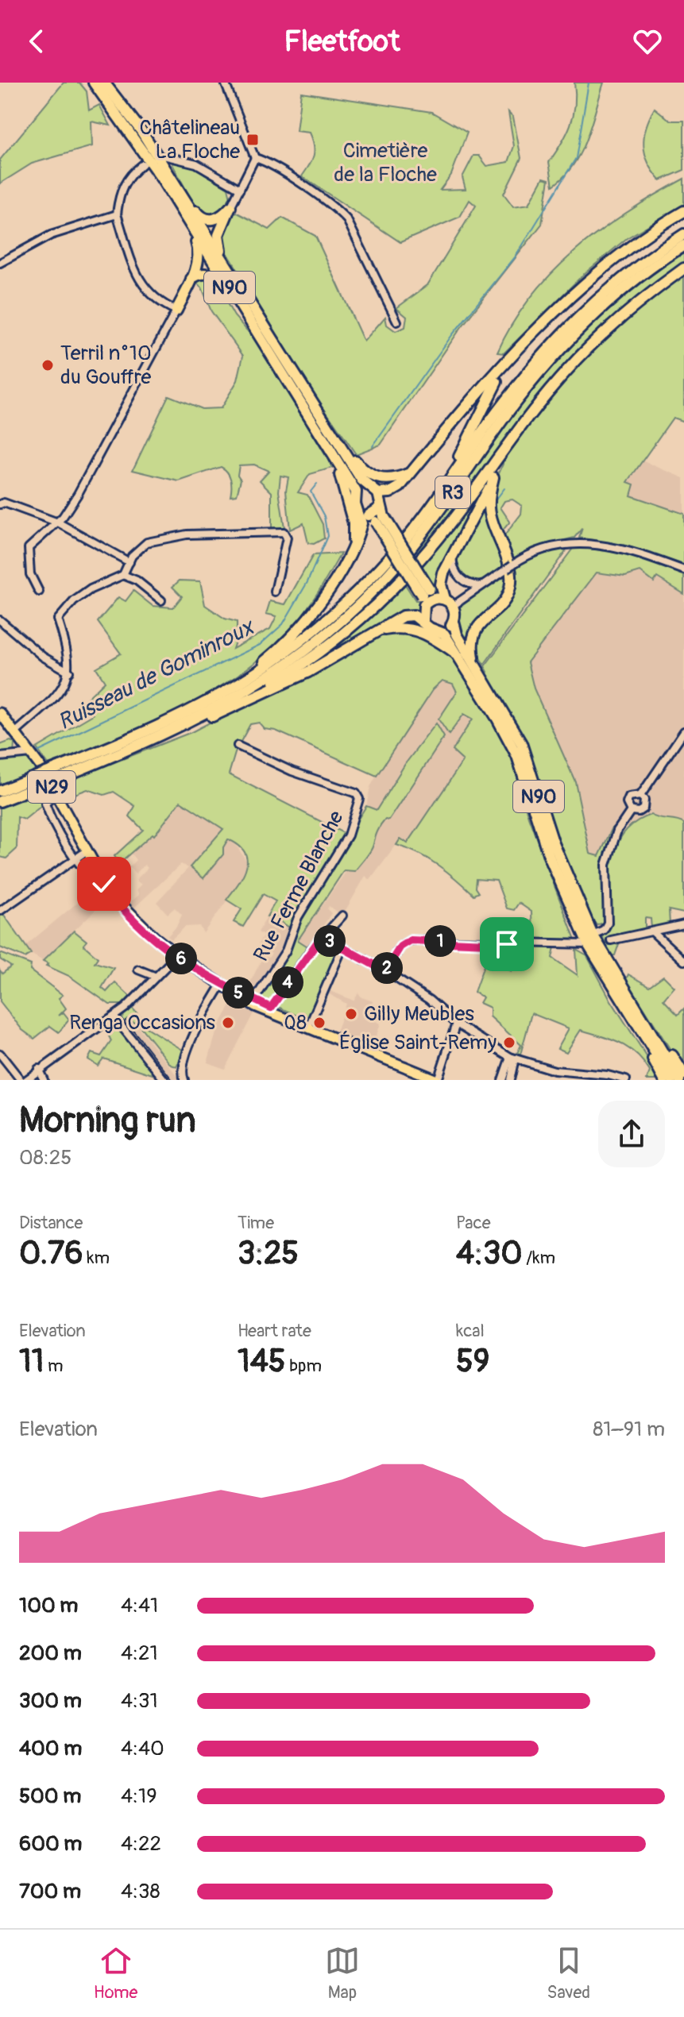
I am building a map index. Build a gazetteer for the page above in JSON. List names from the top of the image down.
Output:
{
  "streets": {
    "highway": ["N90", "R3"],
    "main road": ["N29"],
    "street": ["Rue Ferme Blanche"]
  },
  "crossings": [
    ["N29", "Rue Ferme Blanche"]
  ],
  "water": ["Ruisseau de Gominroux"],
  "parks": ["Cimetière de la Floche"],
  "places": {
    "transit": ["Châtelineau La Floche"],
    "other": [
      "Terril n°10 du Gouffre",
      "Gilly Meubles",
      "Renga Occasions",
      "Q8",
      "Église Saint-Remy"
    ]
  },
  "page": {
    "header": "Fleetfoot",
    "pins": [
      "1",
      "3",
      "6",
      "2",
      "4",
      "5"
    ],
    "heading": ["Morning run", "08:25"],
    "stats": [
      ["Distance", "0.76 km"],
      ["Time", "3:25"],
      ["Pace", "4:30 /km"],
      ["Elevation", "11 m"],
      ["Heart rate", "145 bpm"],
      ["kcal", "59"]
    ],
    "chart": ["Elevation", "81–91 m"],
    "list": [
      {
        "name": "100 m",
        "note": "4:41"
      },
      {
        "name": "200 m",
        "note": "4:21"
      },
      {
        "name": "300 m",
        "note": "4:31"
      },
      {
        "name": "400 m",
        "note": "4:40"
      },
      {
        "name": "500 m",
        "note": "4:19"
      },
      {
        "name": "600 m",
        "note": "4:22"
      },
      {
        "name": "700 m",
        "note": "4:38"
      }
    ],
    "tabs": ["Home", "Map", "Saved"]
  }
}
